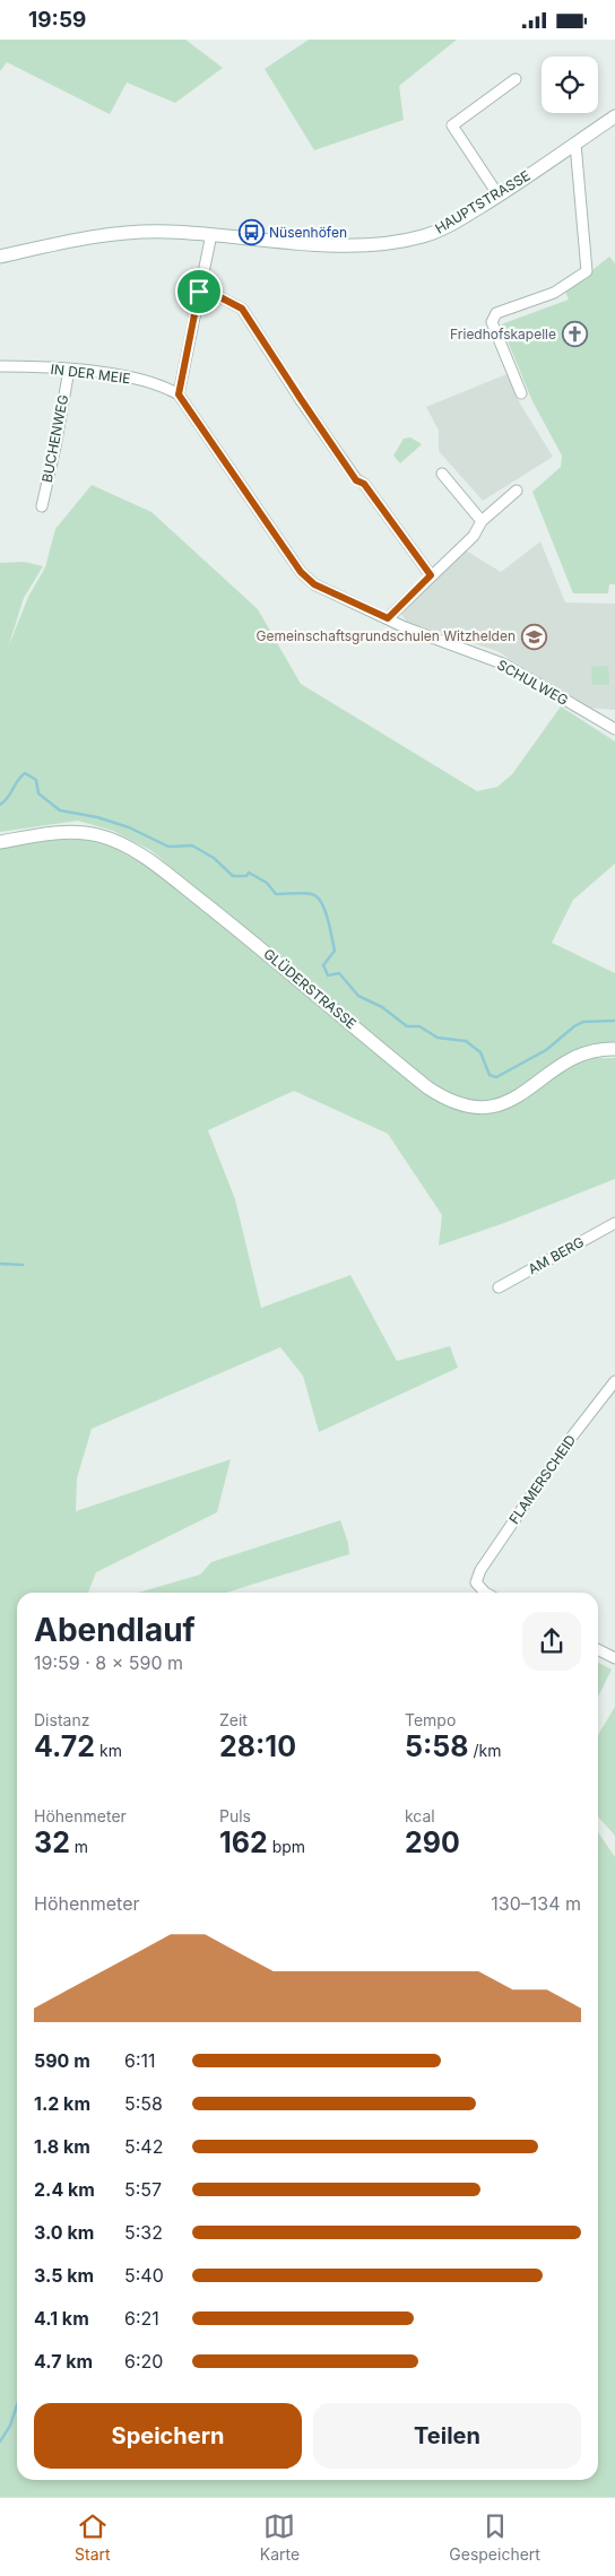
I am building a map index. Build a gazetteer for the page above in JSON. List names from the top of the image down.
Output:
{
  "streets": {
    "main road": ["HAUPTSTRASSE", "GLÜDERSTRASSE"],
    "street": [
      "IN DER MEIE",
      "BUCHENWEG",
      "SCHULWEG",
      "AM BERG",
      "FLAMERSCHEID"
    ]
  },
  "crossings": [
    ["IN DER MEIE", "BUCHENWEG"],
    ["IN DER MEIE", "SCHULWEG"]
  ],
  "places": {
    "bus stop": ["Nüsenhöfen"],
    "church": ["Friedhofskapelle"],
    "school or university": ["Gemeinschaftsgrundschulen Witzhelden"]
  },
  "page": {
    "status": "19:59",
    "heading": ["Abendlauf", "19:59 · 8 × 590 m"],
    "stats": [
      ["Distanz", "4.72 km"],
      ["Zeit", "28:10"],
      ["Tempo", "5:58 /km"],
      ["Höhenmeter", "32 m"],
      ["Puls", "162 bpm"],
      ["kcal", "290"]
    ],
    "chart": ["Höhenmeter", "130–134 m"],
    "list": [
      {
        "name": "590 m",
        "note": "6:11"
      },
      {
        "name": "1.2 km",
        "note": "5:58"
      },
      {
        "name": "1.8 km",
        "note": "5:42"
      },
      {
        "name": "2.4 km",
        "note": "5:57"
      },
      {
        "name": "3.0 km",
        "note": "5:32"
      },
      {
        "name": "3.5 km",
        "note": "5:40"
      },
      {
        "name": "4.1 km",
        "note": "6:21"
      },
      {
        "name": "4.7 km",
        "note": "6:20"
      }
    ],
    "buttons": ["Speichern", "Teilen"],
    "tabs": ["Start", "Karte", "Gespeichert"]
  }
}
